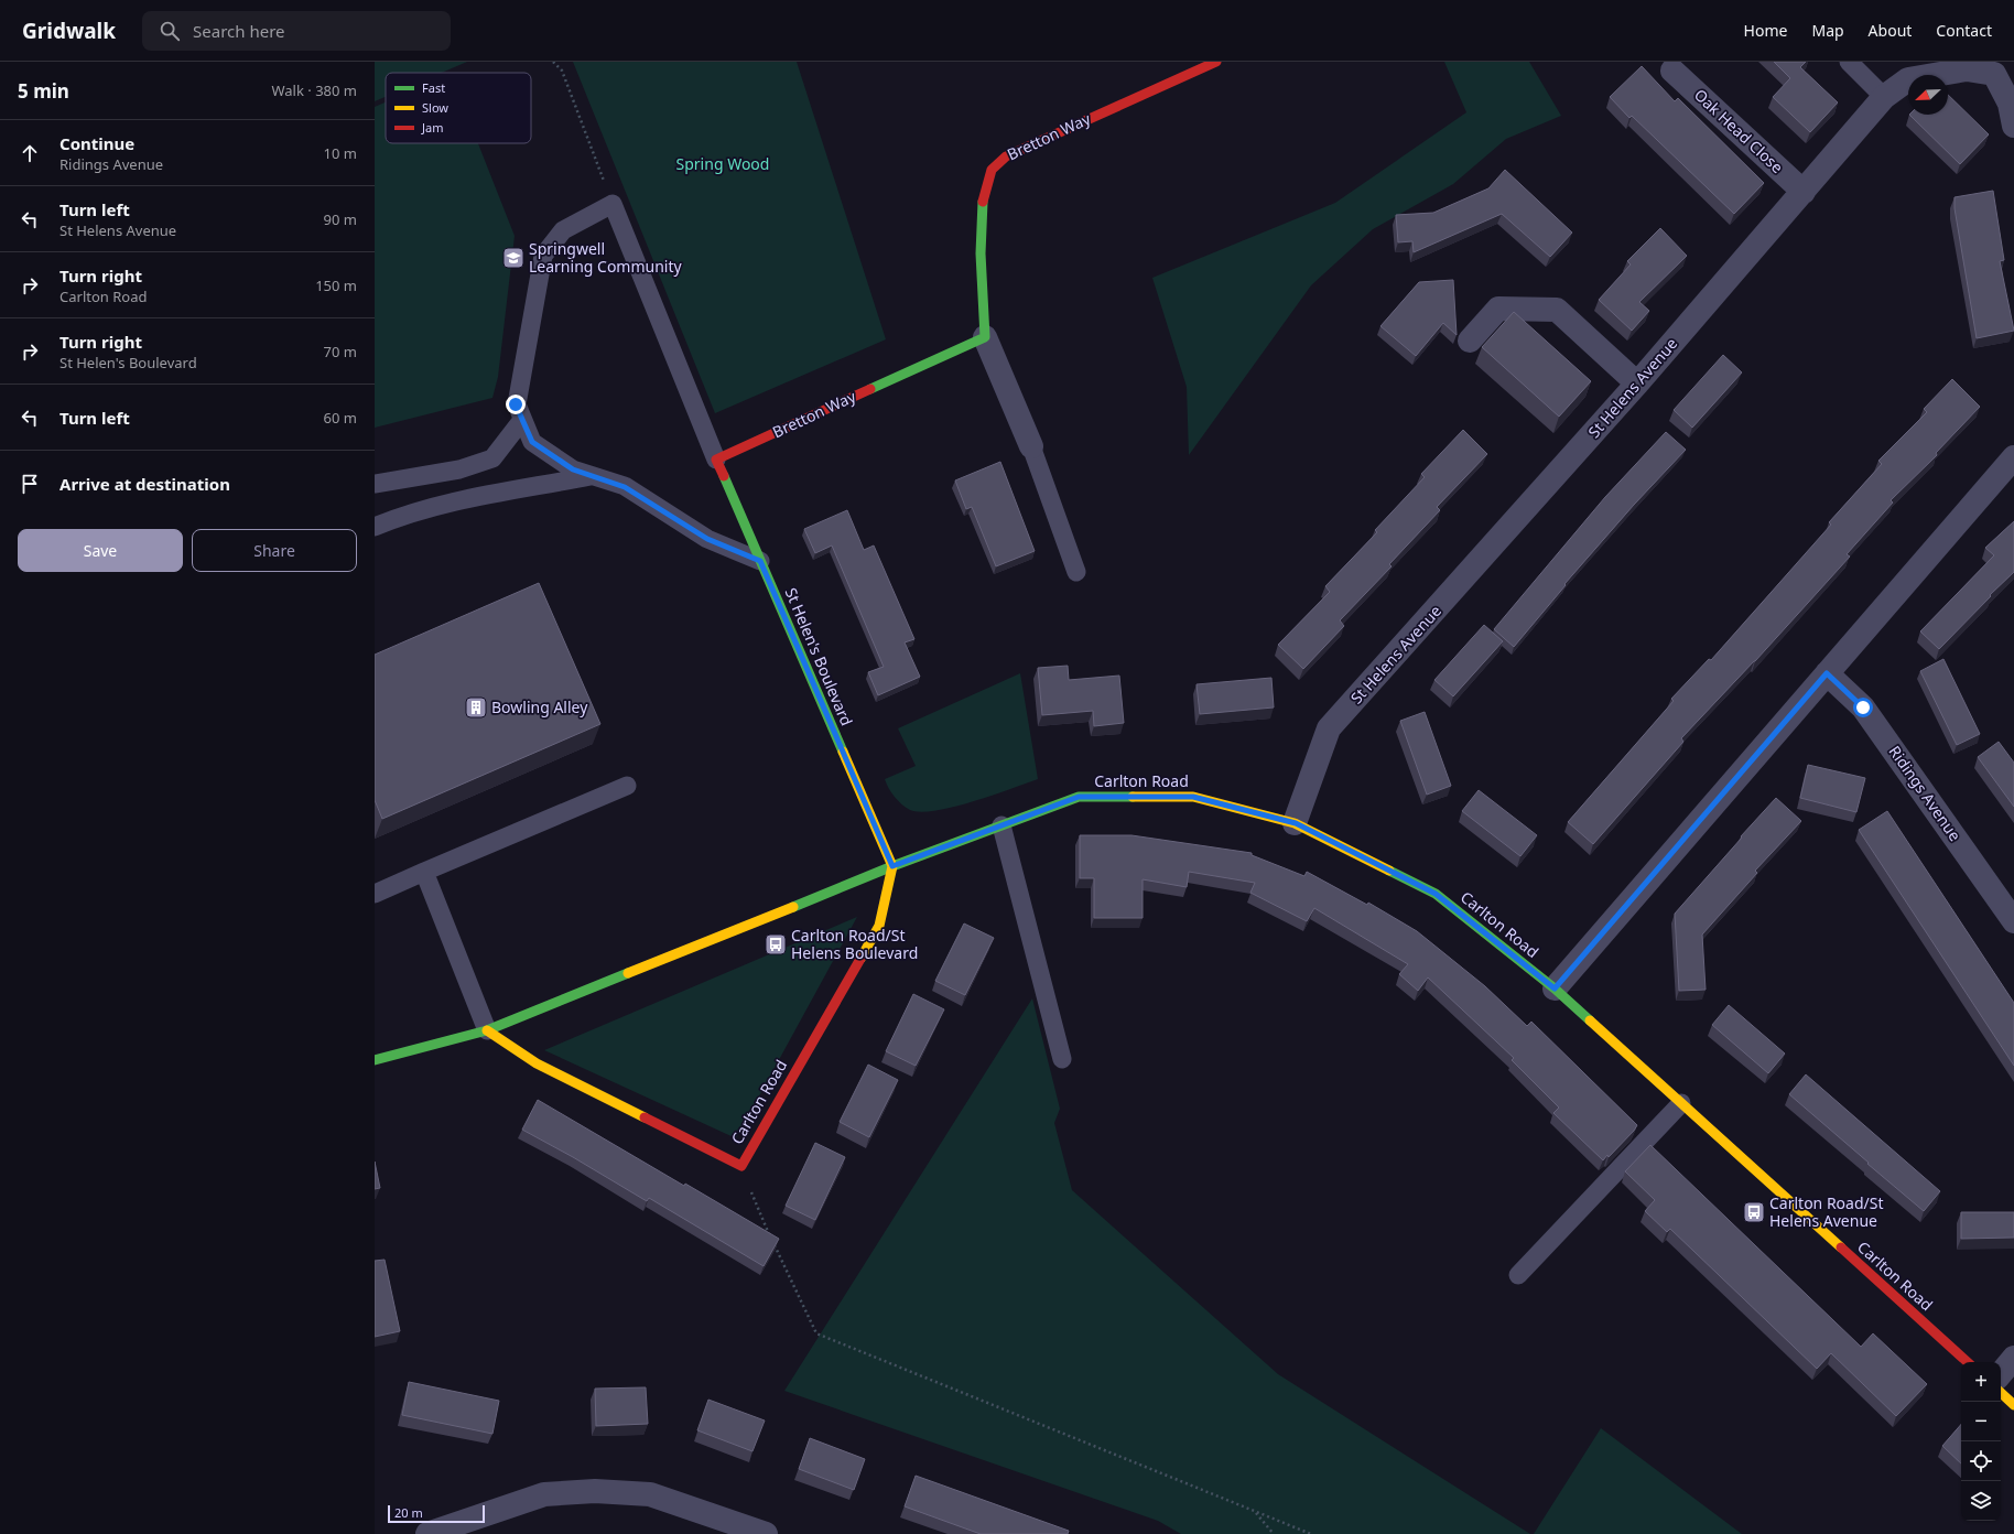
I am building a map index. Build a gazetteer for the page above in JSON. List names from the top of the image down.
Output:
{
  "streets": {
    "main road": ["Bretton Way", "St Helen's Boulevard", "Carlton Road"],
    "street": ["Oak Head Close", "St Helens Avenue", "Ridings Avenue"]
  },
  "crossings": [
    ["Oak Head Close", "St Helens Avenue"],
    ["Bretton Way", "St Helen's Boulevard"],
    ["St Helens Avenue", "Carlton Road"],
    ["St Helen's Boulevard", "Carlton Road"]
  ],
  "parks": ["Spring Wood"],
  "places": {
    "school or university": ["Springwell Learning Community"],
    "building": ["Bowling Alley"],
    "bus stop": ["Carlton Road/St Helens Boulevard", "Carlton Road/St Helens Avenue"]
  },
  "legend": ["Fast", "Slow", "Jam"],
  "scale_bar": "20 m",
  "north": "bottom left",
  "page": {
    "header": "Gridwalk",
    "search": "Search here",
    "nav": [
      "Home",
      "Map",
      "About",
      "Contact"
    ],
    "heading": ["5 min", "Walk · 380 m"],
    "list": [
      ["Continue", "Ridings Avenue", "10 m"],
      ["Turn left", "St Helens Avenue", "90 m"],
      ["Turn right", "Carlton Road", "150 m"],
      ["Turn right", "St Helen's Boulevard", "70 m"],
      ["Turn left", "60 m"],
      "Arrive at destination"
    ],
    "buttons": ["Save", "Share"],
    "map_buttons": ["+", "−"],
    "scale": "20 m"
  }
}
